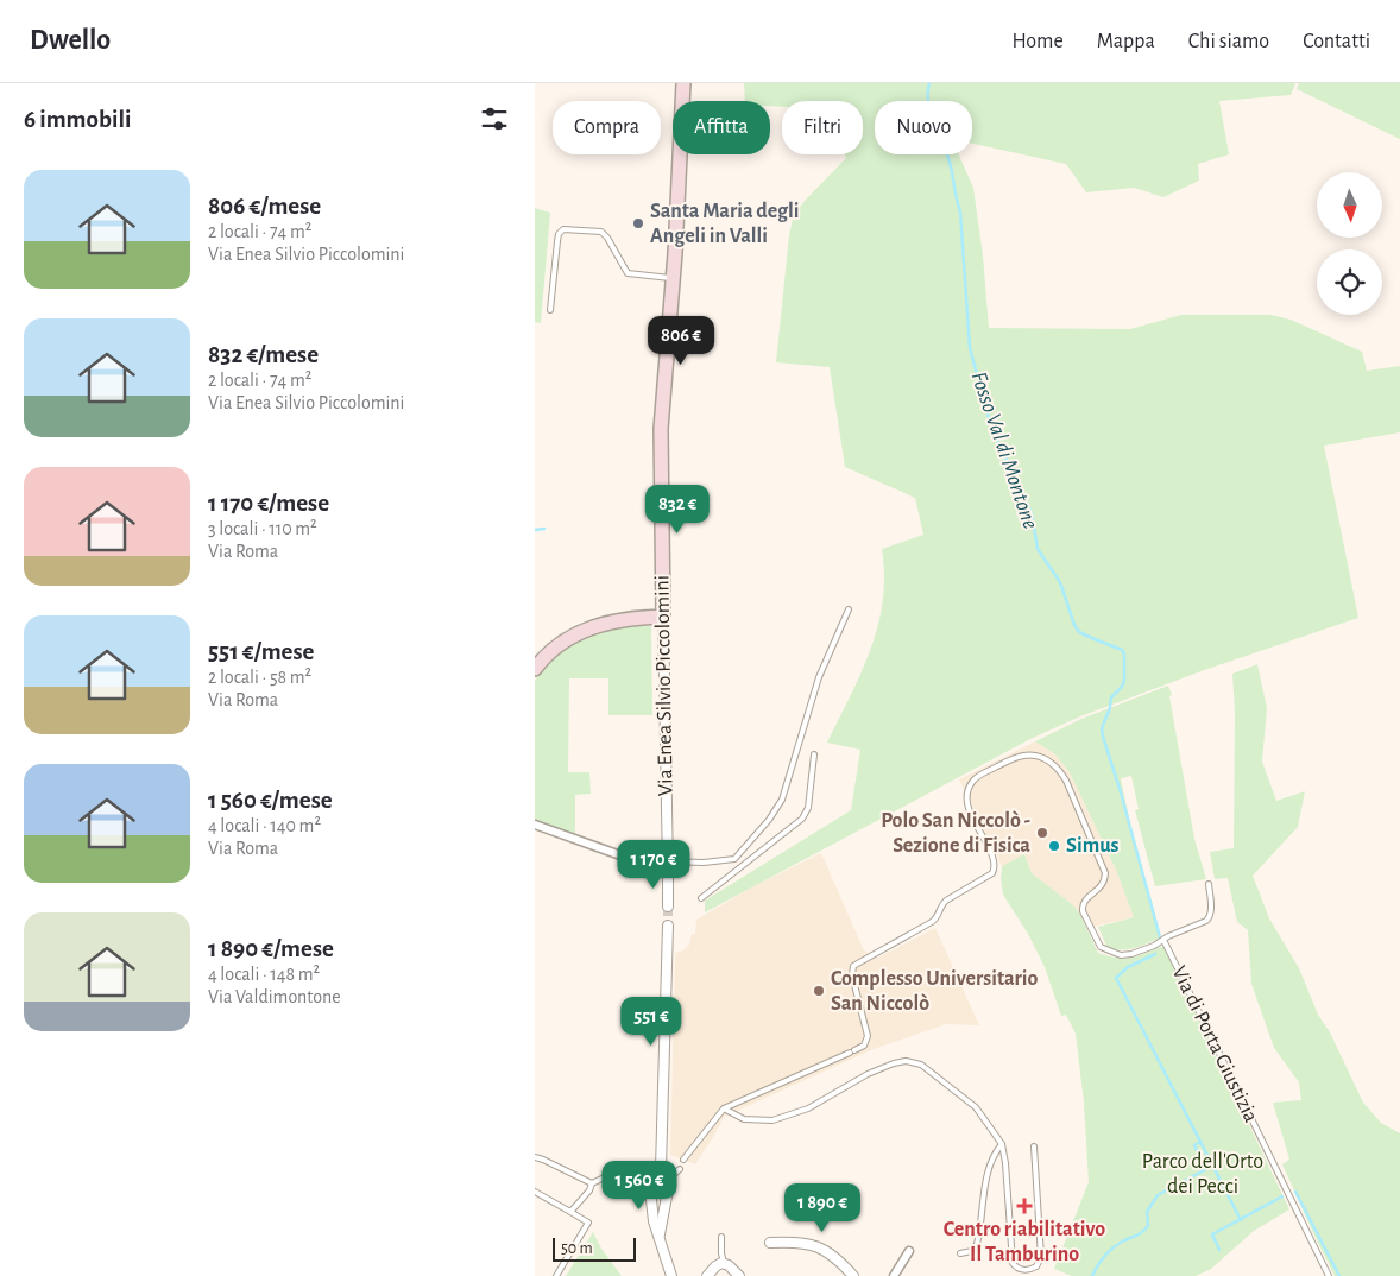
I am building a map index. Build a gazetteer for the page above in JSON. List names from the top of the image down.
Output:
{
  "streets": {
    "main road": ["Via Enea Silvio Piccolomini"],
    "lane": ["Via di Porta Giustizia"]
  },
  "water": ["Fosso Val di Montone"],
  "parks": ["Parco dell'Orto dei Pecci"],
  "places": {
    "other": [
      "Santa Maria degli Angeli in Valli",
      "Polo San Niccolò - Sezione di Fisica",
      "Simus",
      "Complesso Universitario San Niccolò"
    ],
    "health": ["Centro riabilitativo Il Tamburino"]
  },
  "scale_bar": "50 m",
  "north": "bottom",
  "page": {
    "header": "Dwello",
    "nav": [
      "Home",
      "Mappa",
      "Chi siamo",
      "Contatti"
    ],
    "heading": "6 immobili",
    "chip": [
      "Compra",
      "Affitta",
      "Filtri",
      "Nuovo"
    ],
    "list": [
      {
        "name": "806 €/mese",
        "note": "2 locali · 74 m² · Via Enea Silvio Piccolomini"
      },
      {
        "name": "832 €/mese",
        "note": "2 locali · 74 m² · Via Enea Silvio Piccolomini"
      },
      {
        "name": "1 170 €/mese",
        "note": "3 locali · 110 m² · Via Roma"
      },
      {
        "name": "551 €/mese",
        "note": "2 locali · 58 m² · Via Roma"
      },
      {
        "name": "1 560 €/mese",
        "note": "4 locali · 140 m² · Via Roma"
      },
      {
        "name": "1 890 €/mese",
        "note": "4 locali · 148 m² · Via Valdimontone"
      }
    ],
    "price": [
      "806 €",
      "832 €",
      "1 170 €",
      "551 €",
      "1 560 €",
      "1 890 €"
    ],
    "scale": "50 m"
  }
}
